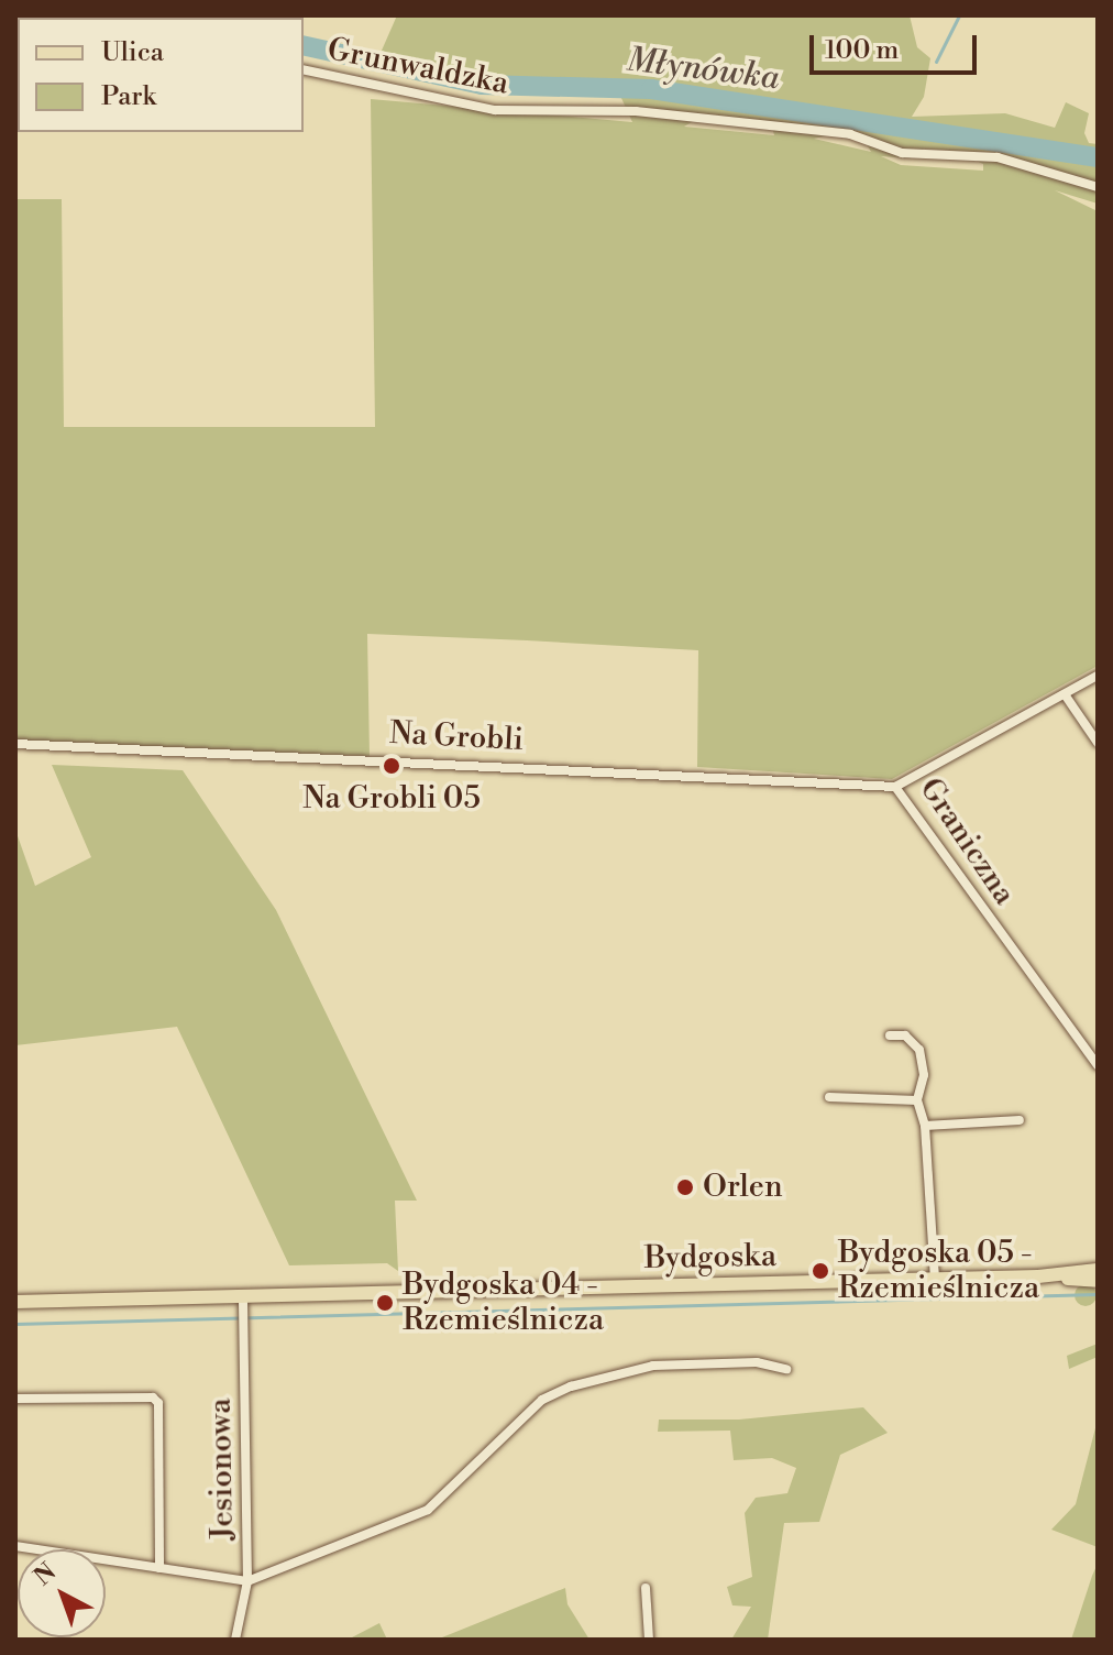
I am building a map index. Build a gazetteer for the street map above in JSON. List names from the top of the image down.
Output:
{
  "streets": {
    "main road": ["Bydgoska"],
    "street": [
      "Grunwaldzka",
      "Na Grobli",
      "Graniczna",
      "Jesionowa"
    ]
  },
  "crossings": [
    ["Na Grobli", "Graniczna"],
    ["Bydgoska", "Jesionowa"]
  ],
  "water": ["Młynówka"],
  "places": [
    "Na Grobli 05",
    "Orlen",
    "Bydgoska 05 - Rzemieślnicza",
    "Bydgoska 04 - Rzemieślnicza"
  ],
  "legend": ["Ulica", "Park"],
  "scale_bar": "100 m",
  "north": "top left"
}
